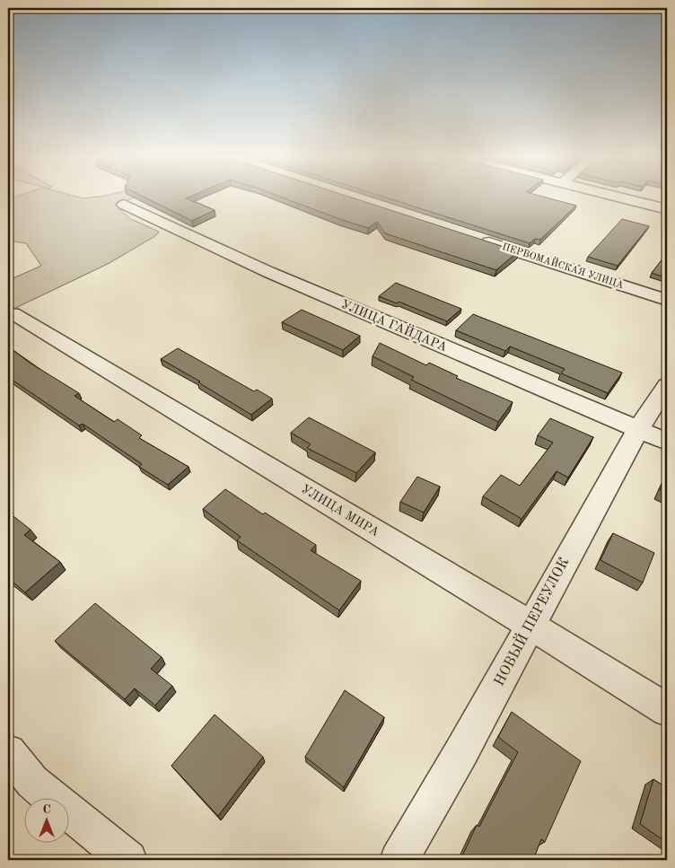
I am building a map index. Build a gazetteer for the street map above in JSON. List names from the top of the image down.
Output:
{
  "streets": {
    "street": [
      "ПЕРВОМАЙСКАЯ УЛИЦА",
      "УЛИЦА ГАЙДАРА",
      "УЛИЦА МИРА",
      "НОВЫЙ ПЕРЕУЛОК"
    ]
  },
  "crossings": [
    ["УЛИЦА ГАЙДАРА", "НОВЫЙ ПЕРЕУЛОК"],
    ["УЛИЦА МИРА", "НОВЫЙ ПЕРЕУЛОК"]
  ],
  "north": "top"
}
